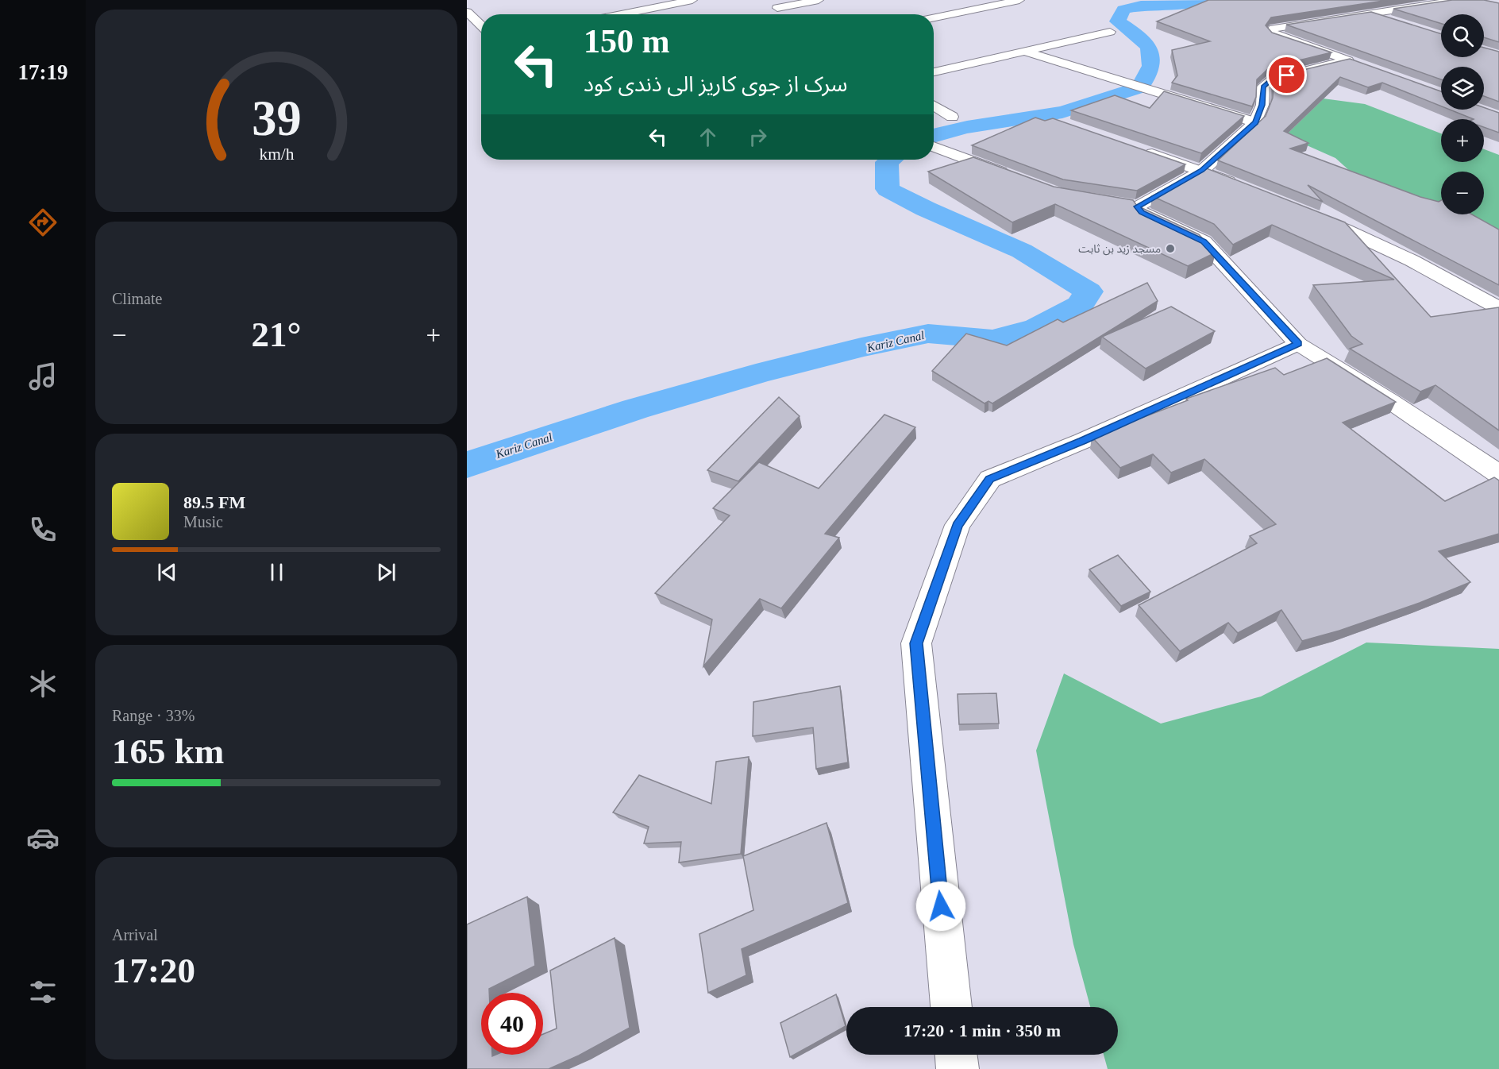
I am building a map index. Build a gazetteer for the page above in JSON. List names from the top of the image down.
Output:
{
  "water": ["Kariz Canal"],
  "places": ["مسجد زید بن ثابت"],
  "page": {
    "tabs": "17:19",
    "map_buttons": ["+", "−"],
    "turn": ["150 m", "سرک از جوی کاریز الی ذندی کود"],
    "tile": [
      "Climate",
      ["Range · 33%", "165 km"],
      ["Arrival", "17:20"]
    ],
    "heat": ["−", "21°", "+"],
    "song": ["89.5 FM", "Music"],
    "limit": "40",
    "trip": "17:20 · 1 min · 350 m",
    "gauge": ["39", "km/h"]
  }
}
